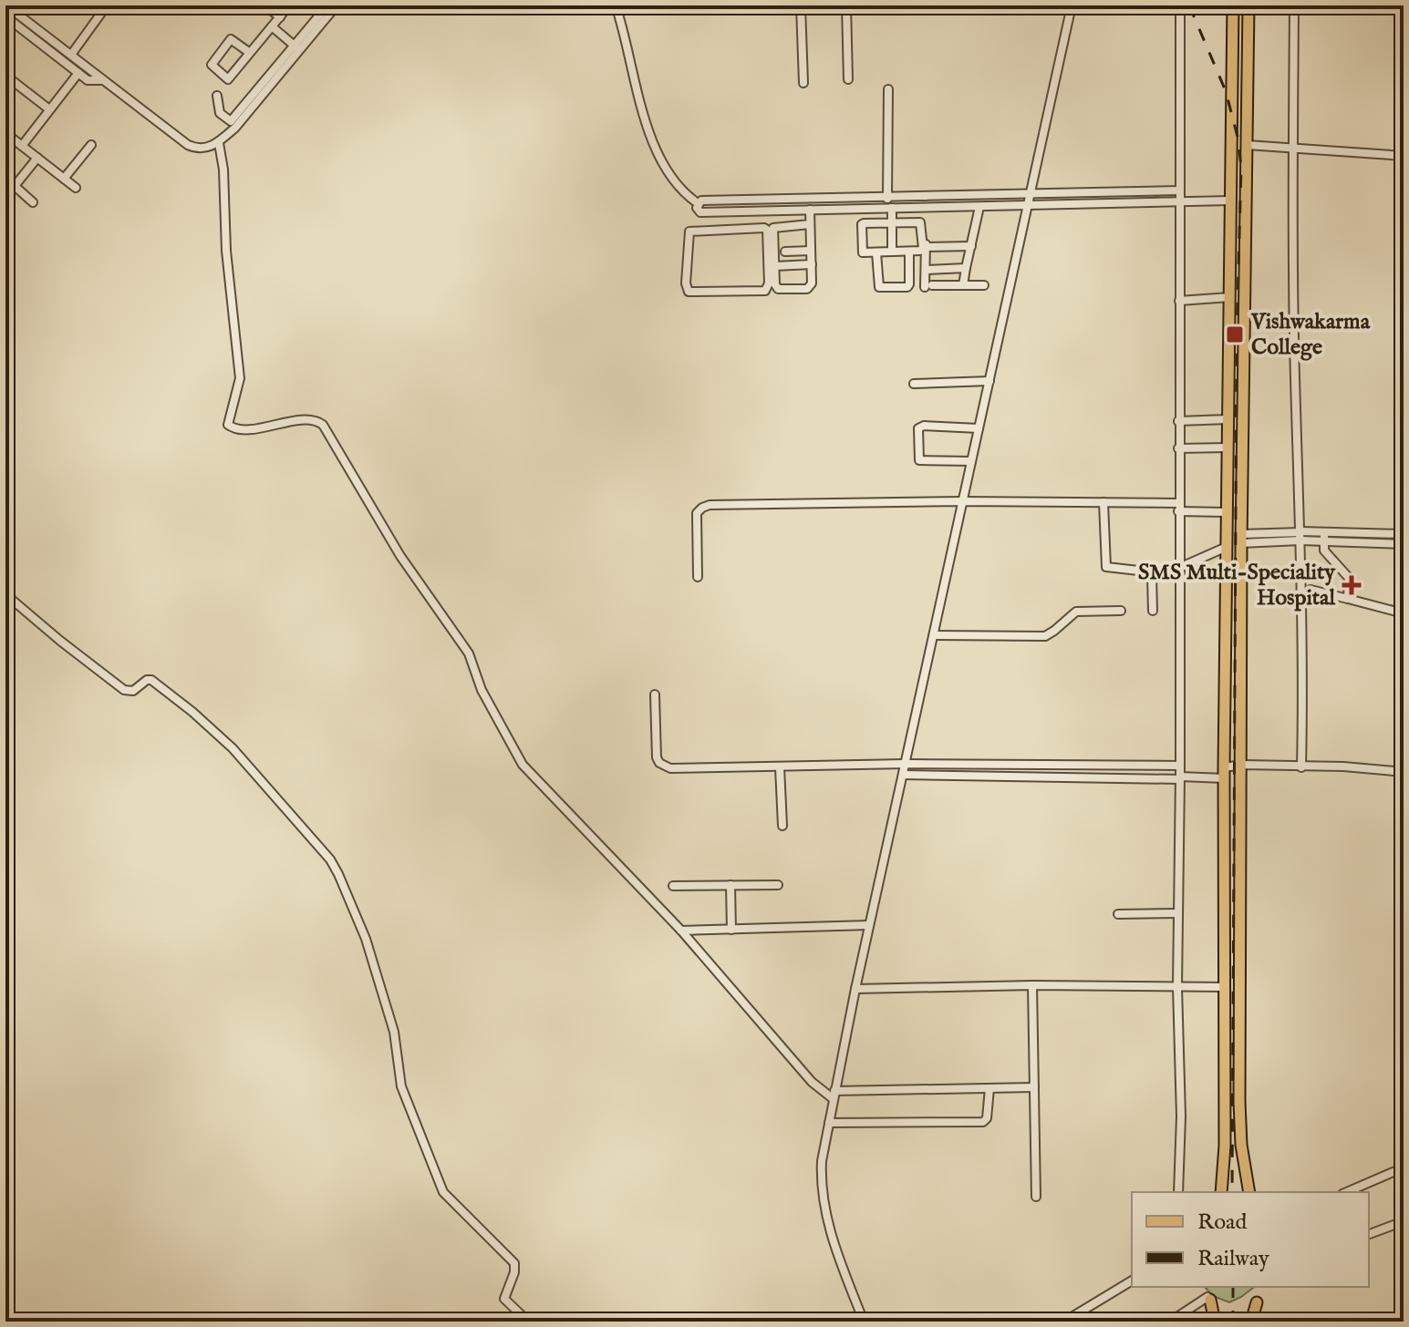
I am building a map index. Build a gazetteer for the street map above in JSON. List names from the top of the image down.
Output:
{
  "places": {
    "transit": ["Vishwakarma College"],
    "health": ["SMS Multi-Speciality Hospital"]
  },
  "legend": ["Road", "Railway"]
}
